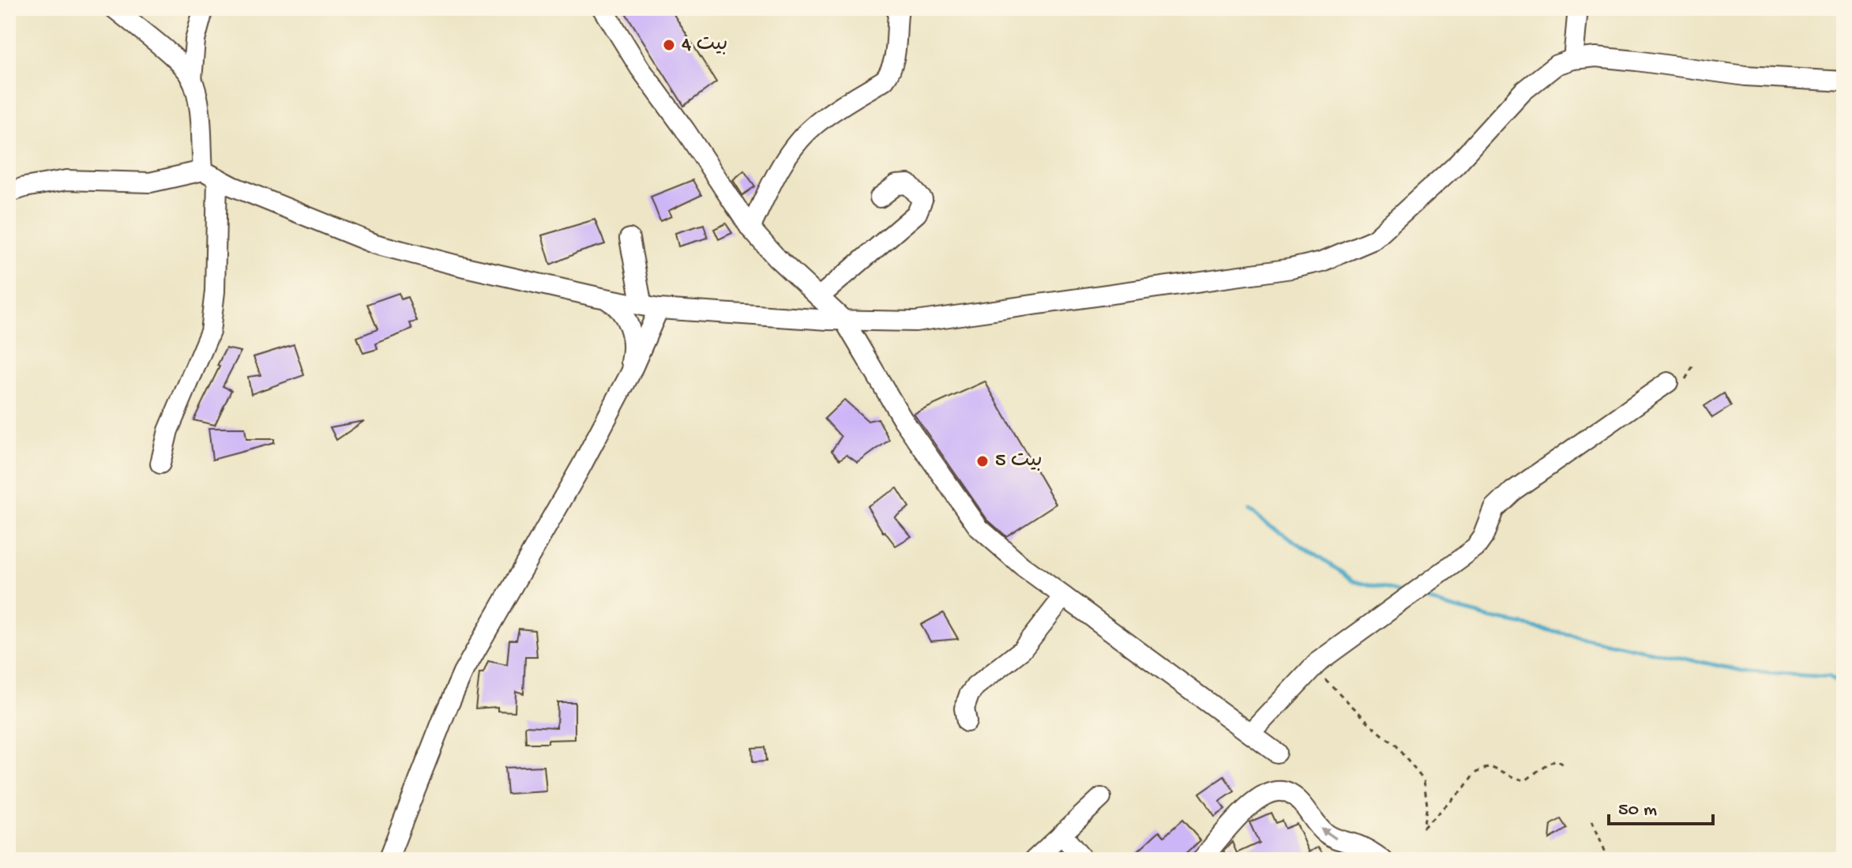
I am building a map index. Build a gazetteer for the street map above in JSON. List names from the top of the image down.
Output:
{
  "places": ["بيت 4", "بيت 5"],
  "scale_bar": "50 m"
}
